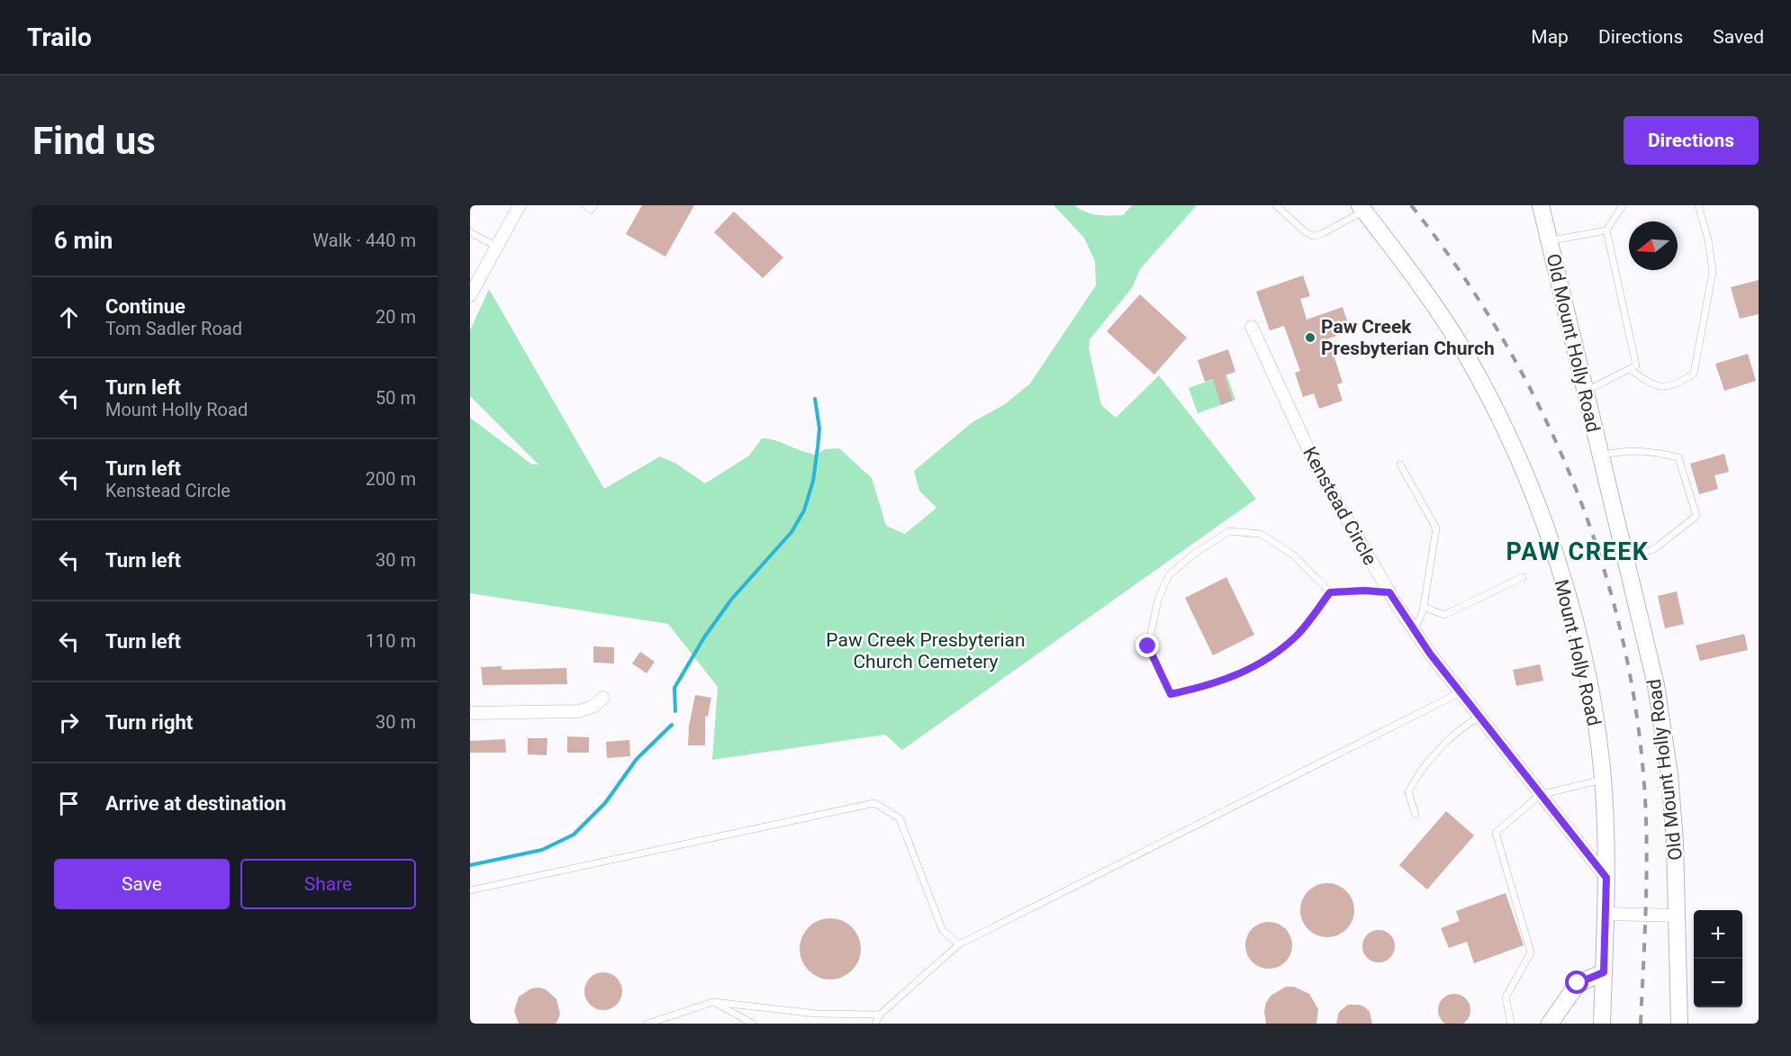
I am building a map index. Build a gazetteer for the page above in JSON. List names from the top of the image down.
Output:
{
  "streets": {
    "street": ["Old Mount Holly Road", "Kenstead Circle", "Mount Holly Road"]
  },
  "crossings": [
    ["Kenstead Circle", "Mount Holly Road"]
  ],
  "districts": ["PAW CREEK"],
  "parks": ["Paw Creek Presbyterian Church Cemetery"],
  "places": ["Paw Creek Presbyterian Church"],
  "north": "left",
  "page": {
    "header": "Trailo",
    "nav": ["Map", "Directions", "Saved"],
    "buttons": [
      "Directions",
      ["Save", "Share"]
    ],
    "title": "Find us",
    "heading": ["6 min", "Walk · 440 m"],
    "list": [
      ["Continue", "Tom Sadler Road", "20 m"],
      ["Turn left", "Mount Holly Road", "50 m"],
      ["Turn left", "Kenstead Circle", "200 m"],
      ["Turn left", "30 m"],
      ["Turn left", "110 m"],
      ["Turn right", "30 m"],
      "Arrive at destination"
    ],
    "map_buttons": ["+", "−"]
  }
}
